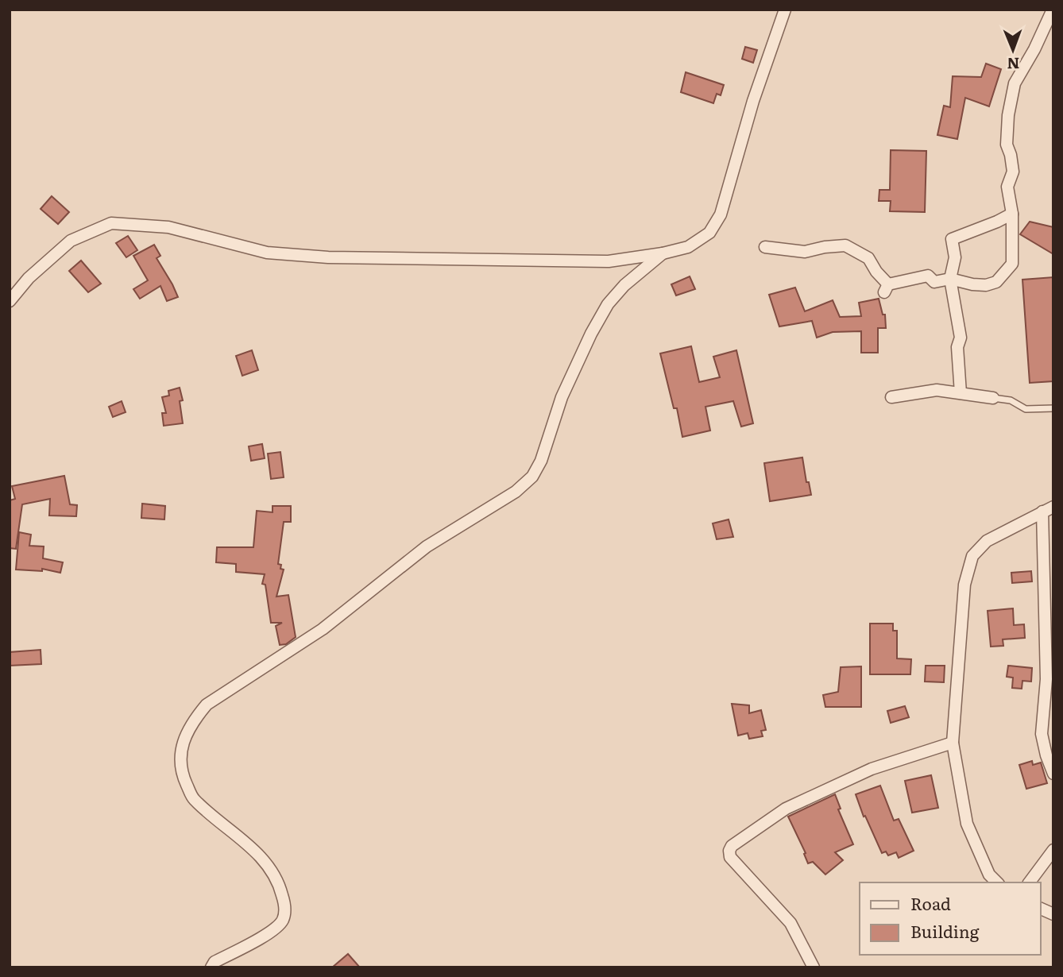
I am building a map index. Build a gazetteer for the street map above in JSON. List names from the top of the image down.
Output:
{
  "legend": ["Road", "Building"],
  "north": "bottom"
}
